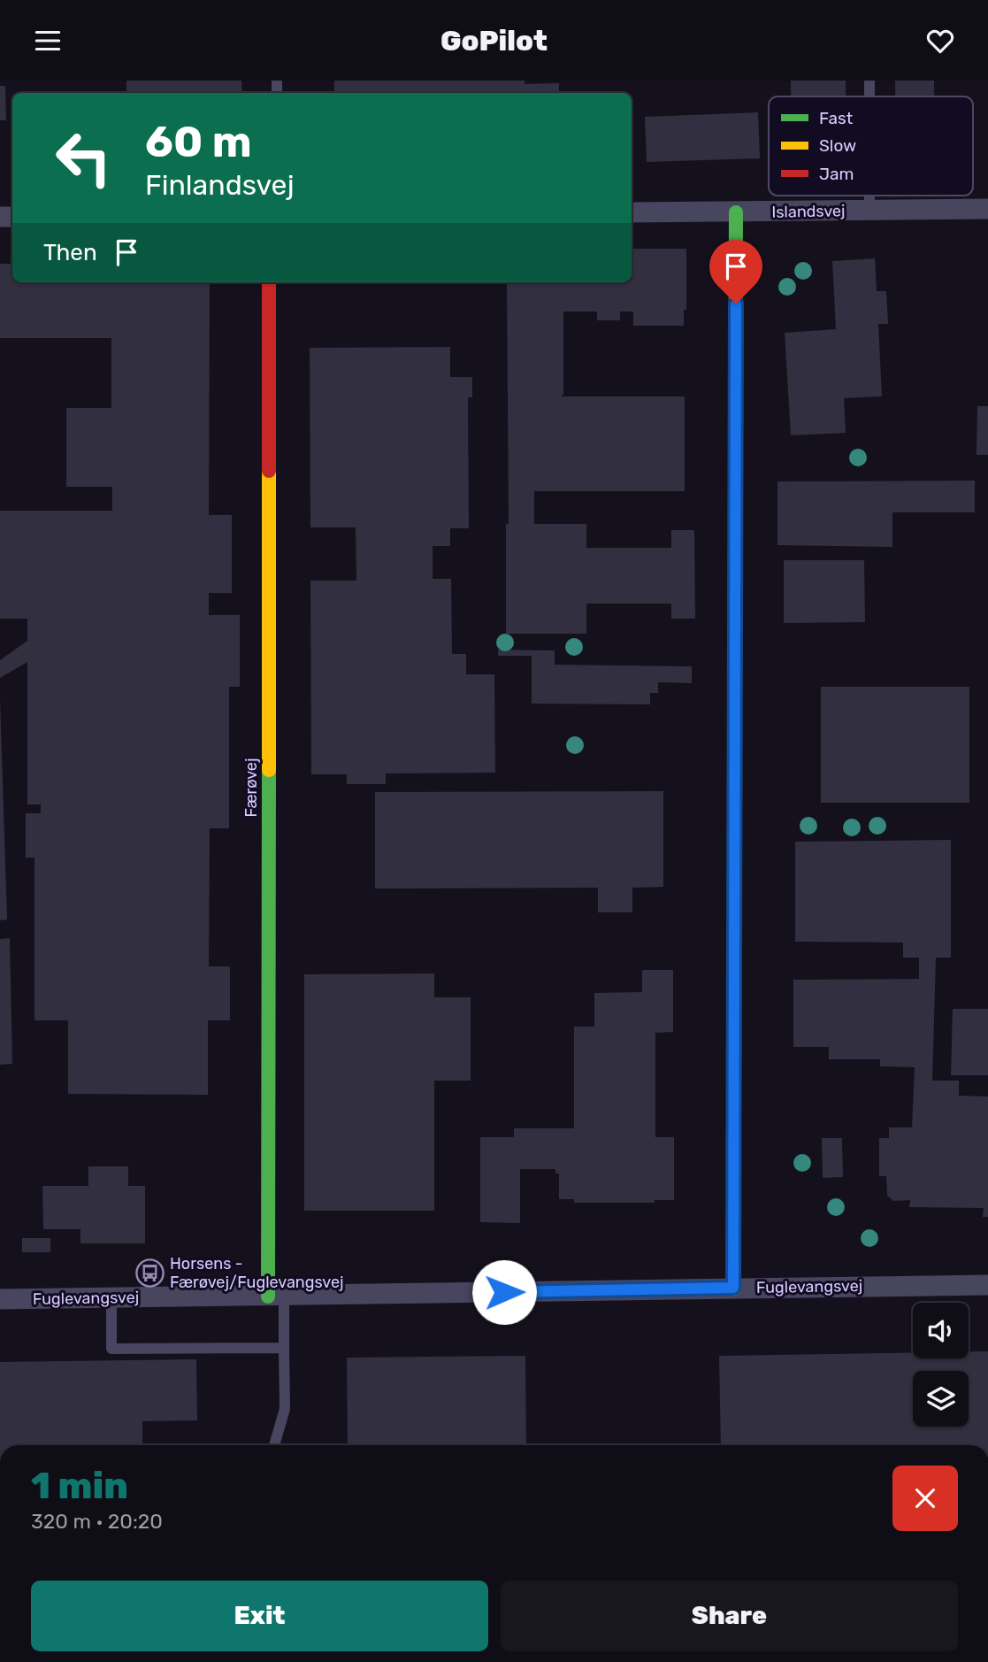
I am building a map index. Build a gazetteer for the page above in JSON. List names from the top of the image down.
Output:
{
  "streets": {
    "street": ["Islandsvej", "Færøvej", "Fuglevangsvej"]
  },
  "crossings": [
    ["Færøvej", "Fuglevangsvej"]
  ],
  "places": {
    "bus stop": ["Horsens - Færøvej/Fuglevangsvej"]
  },
  "legend": ["Fast", "Slow", "Jam"],
  "page": {
    "header": "GoPilot",
    "turn": ["60 m", "Finlandsvej"],
    "then": "Then",
    "heading": ["1 min", "320 m · 20:20"],
    "buttons": ["Exit", "Share"]
  }
}
